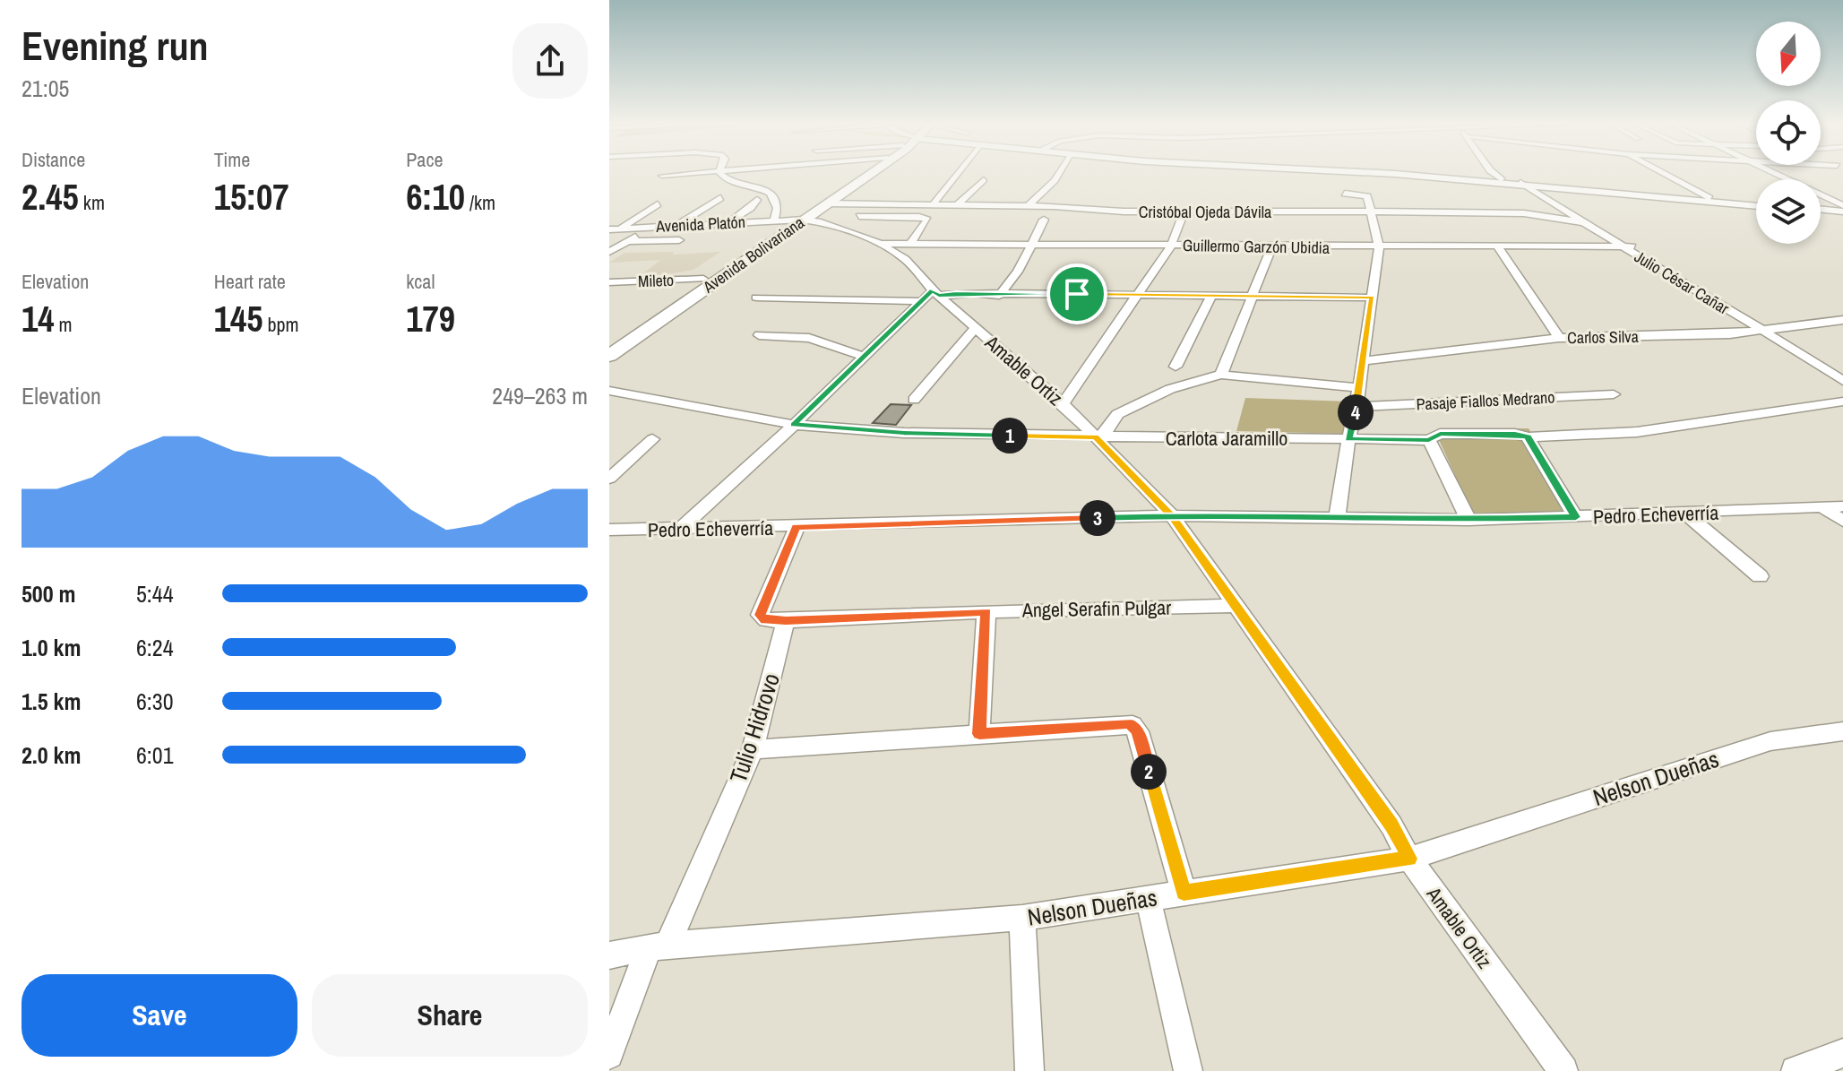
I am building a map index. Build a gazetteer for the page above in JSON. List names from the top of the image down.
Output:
{
  "streets": {
    "highway": ["Avenida Bolivariana"],
    "street": [
      "Cristóbal Ojeda Dávila",
      "Avenida Platón",
      "Guillermo Garzón Ubidia",
      "Mileto",
      "Julio César Cañar",
      "Carlos Silva",
      "Amable Ortiz",
      "Pasaje Fiallos Medrano",
      "Carlota Jaramillo",
      "Pedro Echeverría",
      "Angel Serafin Pulgar",
      "Tulio Hidrovo",
      "Nelson Dueñas"
    ]
  },
  "crossings": [
    ["Cristóbal Ojeda Dávila", "Avenida Bolivariana"],
    ["Cristóbal Ojeda Dávila", "Julio César Cañar"],
    ["Avenida Platón", "Avenida Bolivariana"],
    ["Avenida Platón", "Amable Ortiz"],
    ["Guillermo Garzón Ubidia", "Julio César Cañar"],
    ["Guillermo Garzón Ubidia", "Amable Ortiz"],
    ["Avenida Bolivariana", "Mileto"],
    ["Avenida Bolivariana", "Amable Ortiz"],
    ["Julio César Cañar", "Carlos Silva"],
    ["Amable Ortiz", "Carlota Jaramillo"],
    ["Amable Ortiz", "Pedro Echeverría"],
    ["Amable Ortiz", "Angel Serafin Pulgar"],
    ["Amable Ortiz", "Nelson Dueñas"],
    ["Angel Serafin Pulgar", "Tulio Hidrovo"],
    ["Tulio Hidrovo", "Nelson Dueñas"]
  ],
  "north": "bottom",
  "page": {
    "heading": ["Evening run", "21:05"],
    "stats": [
      ["Distance", "2.45 km"],
      ["Time", "15:07"],
      ["Pace", "6:10 /km"],
      ["Elevation", "14 m"],
      ["Heart rate", "145 bpm"],
      ["kcal", "179"]
    ],
    "chart": ["Elevation", "249–263 m"],
    "pins": [
      "4",
      "1",
      "3",
      "2"
    ],
    "list": [
      {
        "name": "500 m",
        "note": "5:44"
      },
      {
        "name": "1.0 km",
        "note": "6:24"
      },
      {
        "name": "1.5 km",
        "note": "6:30"
      },
      {
        "name": "2.0 km",
        "note": "6:01"
      }
    ],
    "buttons": ["Save", "Share"]
  }
}
